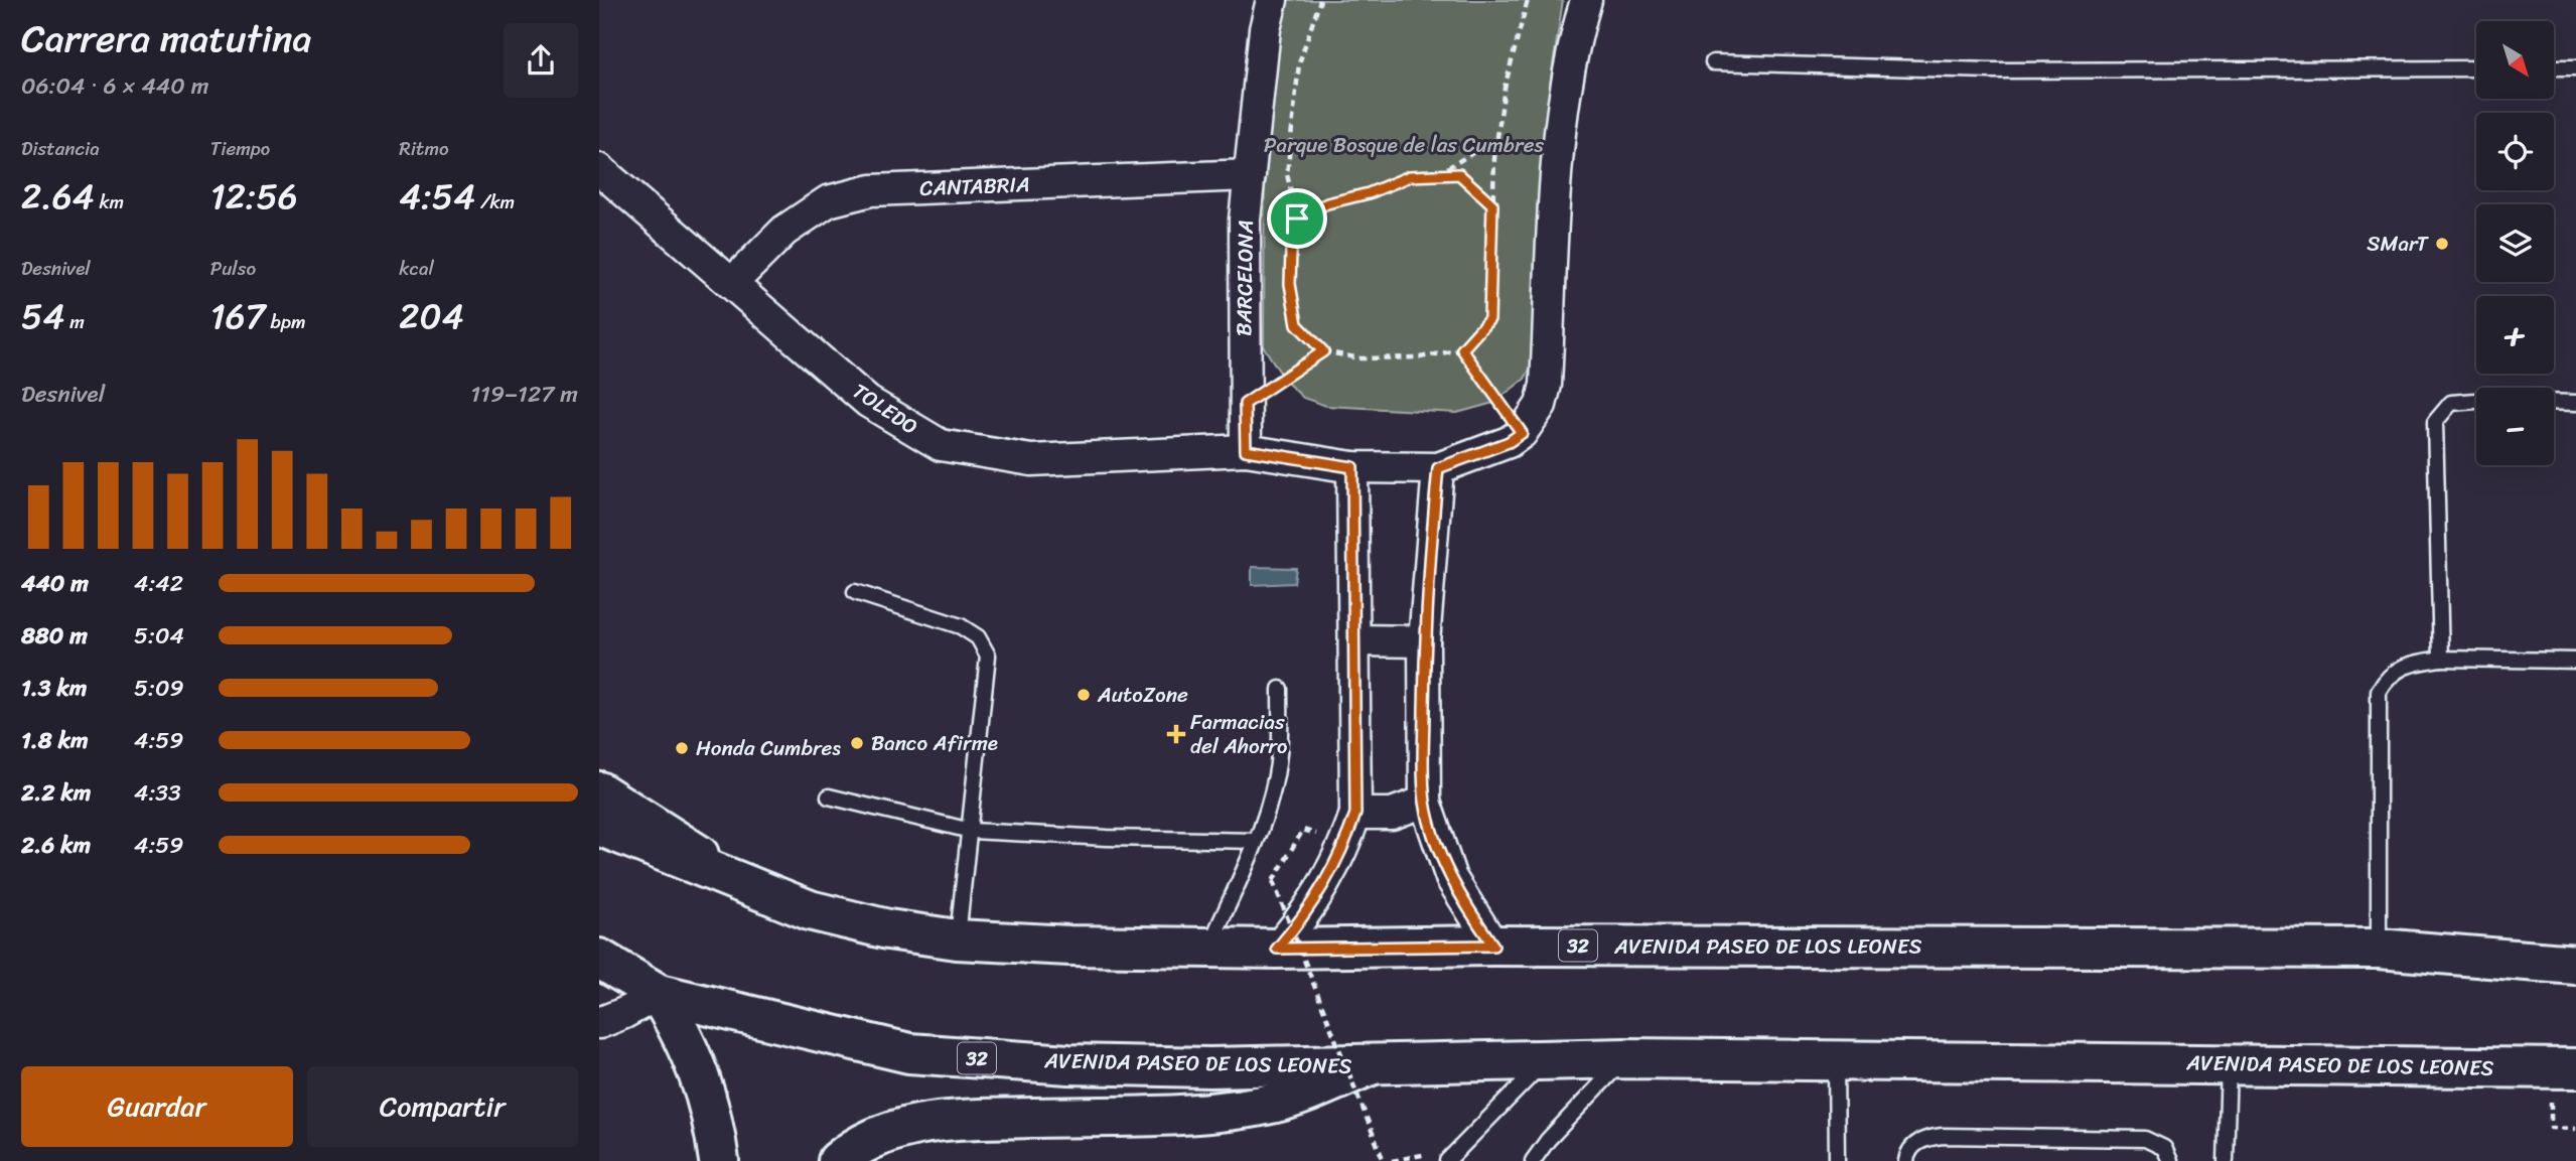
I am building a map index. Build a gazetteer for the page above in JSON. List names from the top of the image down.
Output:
{
  "streets": {
    "main road": ["32", "AVENIDA PASEO DE LOS LEONES"],
    "street": ["CANTABRIA", "BARCELONA", "TOLEDO"]
  },
  "crossings": [
    ["CANTABRIA", "BARCELONA"],
    ["CANTABRIA", "TOLEDO"],
    ["BARCELONA", "TOLEDO"]
  ],
  "parks": ["Parque Bosque de las Cumbres"],
  "places": {
    "other": [
      "SMarT",
      "AutoZone",
      "Banco Afirme",
      "Honda Cumbres"
    ],
    "health": ["Farmacias del Ahorro"]
  },
  "north": "bottom right",
  "page": {
    "heading": ["Carrera matutina", "06:04 · 6 × 440 m"],
    "map_buttons": ["+", "−"],
    "stats": [
      ["Distancia", "2.64 km"],
      ["Tiempo", "12:56"],
      ["Ritmo", "4:54 /km"],
      ["Desnivel", "54 m"],
      ["Pulso", "167 bpm"],
      ["kcal", "204"]
    ],
    "chart": ["Desnivel", "119–127 m"],
    "list": [
      {
        "name": "440 m",
        "note": "4:42"
      },
      {
        "name": "880 m",
        "note": "5:04"
      },
      {
        "name": "1.3 km",
        "note": "5:09"
      },
      {
        "name": "1.8 km",
        "note": "4:59"
      },
      {
        "name": "2.2 km",
        "note": "4:33"
      },
      {
        "name": "2.6 km",
        "note": "4:59"
      }
    ],
    "buttons": ["Guardar", "Compartir"]
  }
}
